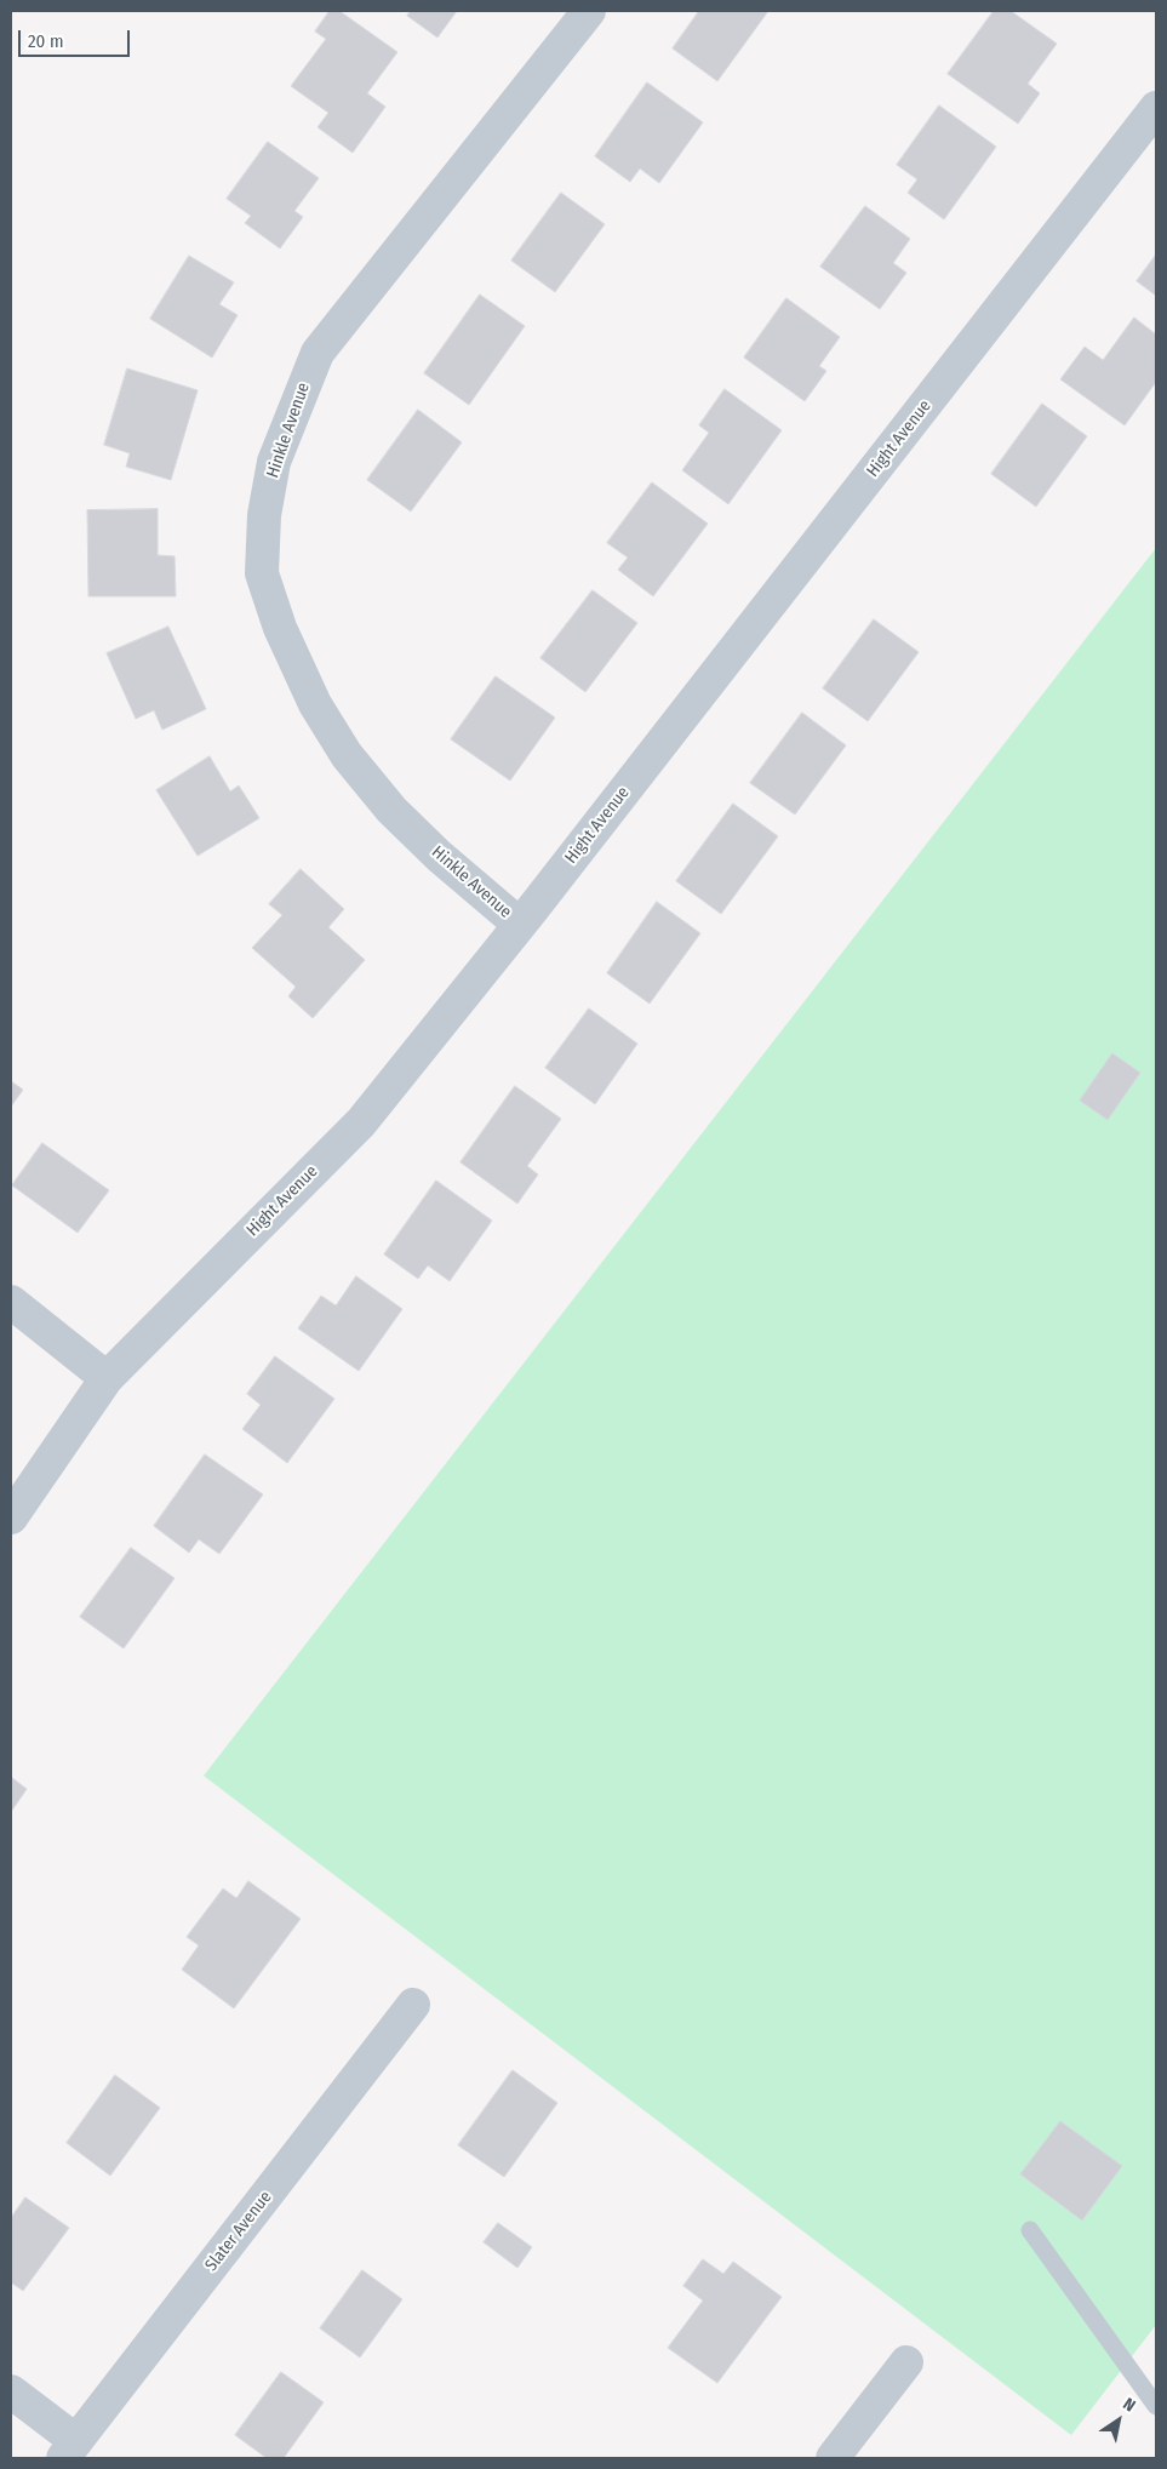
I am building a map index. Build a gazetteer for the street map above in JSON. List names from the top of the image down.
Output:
{
  "streets": {
    "street": ["Hinkle Avenue", "Hight Avenue", "Slater Avenue"]
  },
  "crossings": [
    ["Hinkle Avenue", "Hight Avenue"]
  ],
  "scale_bar": "20 m",
  "north": "top right"
}
